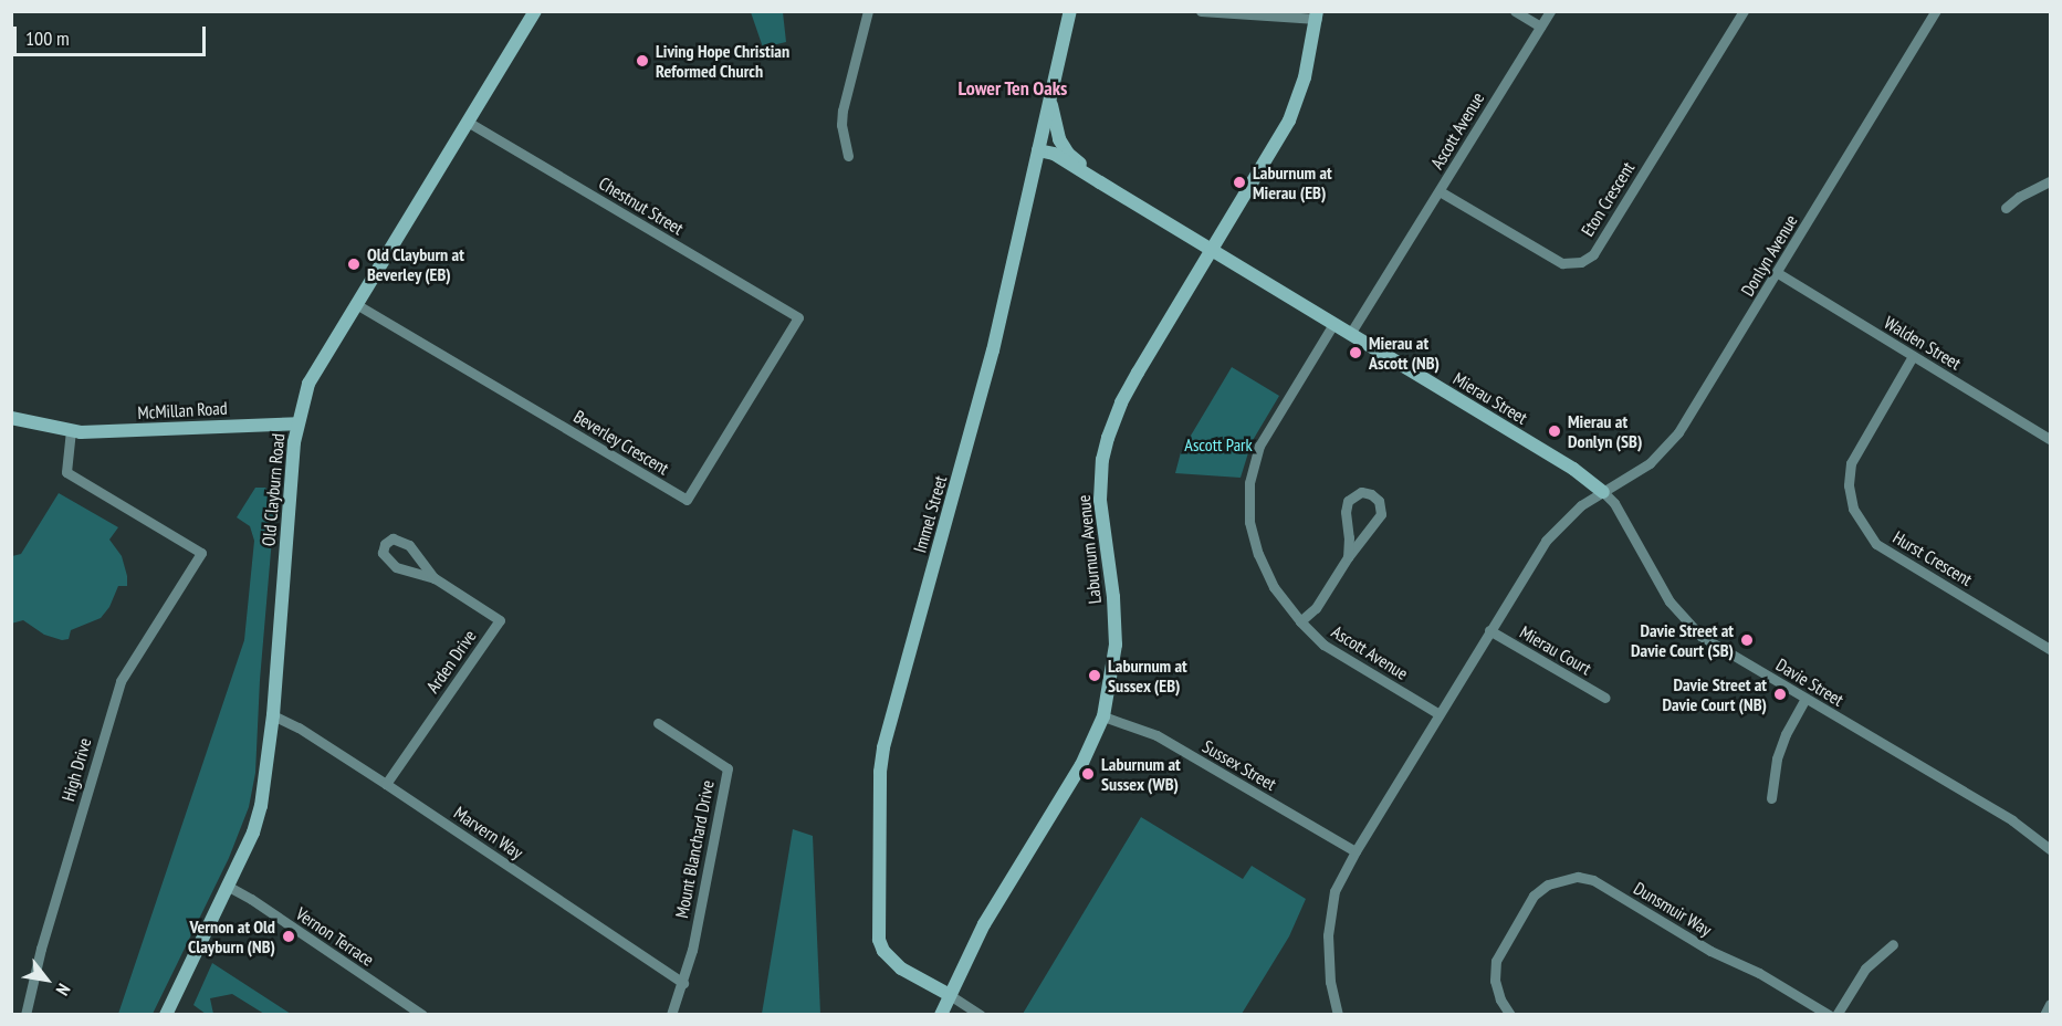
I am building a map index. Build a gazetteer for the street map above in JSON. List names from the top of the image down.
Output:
{
  "streets": {
    "street": [
      "Ascott Avenue",
      "Eton Crescent",
      "Chestnut Street",
      "Donlyn Avenue",
      "Walden Street",
      "Mierau Street",
      "McMillan Road",
      "Beverley Crescent",
      "Old Clayburn Road",
      "Immel Street",
      "Laburnum Avenue",
      "Hurst Crescent",
      "Mierau Court",
      "Arden Drive",
      "Davie Street",
      "Sussex Street",
      "High Drive",
      "Marvern Way",
      "Mount Blanchard Drive",
      "Dunsmuir Way",
      "Vernon Terrace"
    ]
  },
  "crossings": [
    ["Ascott Avenue", "Eton Crescent"],
    ["Ascott Avenue", "Mierau Street"],
    ["Chestnut Street", "Beverley Crescent"],
    ["Chestnut Street", "Old Clayburn Road"],
    ["Donlyn Avenue", "Walden Street"],
    ["Donlyn Avenue", "Mierau Street"],
    ["Donlyn Avenue", "Davie Street"],
    ["Walden Street", "Hurst Crescent"],
    ["Mierau Street", "Immel Street"],
    ["Mierau Street", "Laburnum Avenue"],
    ["Mierau Street", "Davie Street"],
    ["McMillan Road", "Old Clayburn Road"],
    ["McMillan Road", "High Drive"],
    ["Beverley Crescent", "Old Clayburn Road"],
    ["Old Clayburn Road", "Marvern Way"],
    ["Old Clayburn Road", "Vernon Terrace"],
    ["Immel Street", "Laburnum Avenue"],
    ["Laburnum Avenue", "Sussex Street"],
    ["Arden Drive", "Marvern Way"],
    ["Marvern Way", "Mount Blanchard Drive"]
  ],
  "districts": ["Lower Ten Oaks"],
  "parks": ["Ascott Park"],
  "places": [
    "Living Hope Christian Reformed Church",
    "Laburnum at Mierau (EB)",
    "Old Clayburn at Beverley (EB)",
    "Mierau at Ascott (NB)",
    "Mierau at Donlyn (SB)",
    "Davie Street at Davie Court (SB)",
    "Laburnum at Sussex (EB)",
    "Davie Street at Davie Court (NB)",
    "Laburnum at Sussex (WB)",
    "Vernon at Old Clayburn (NB)"
  ],
  "scale_bar": "100 m",
  "north": "bottom right"
}
